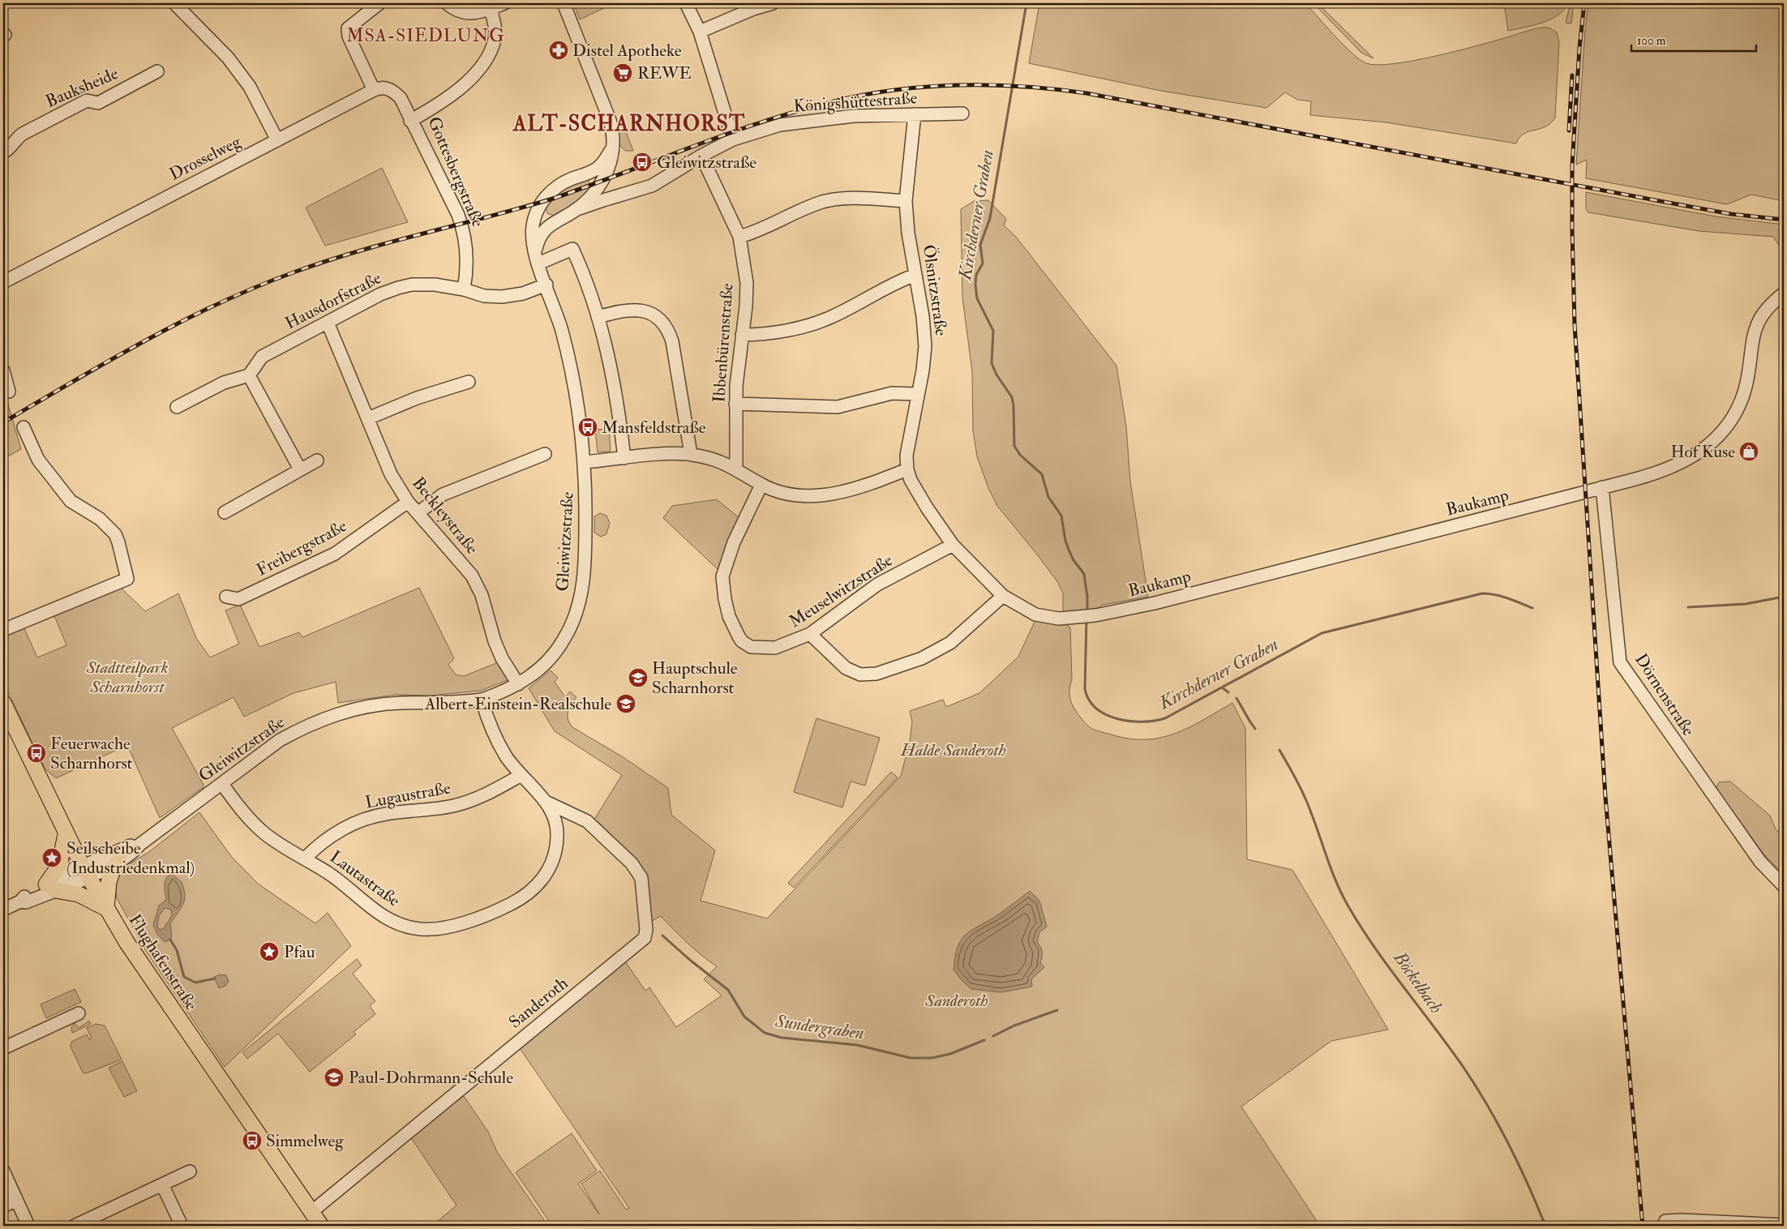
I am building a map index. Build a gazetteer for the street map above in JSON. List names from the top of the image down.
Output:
{
  "streets": {
    "main road": ["Flughafenstraße"],
    "street": [
      "Bauksheide",
      "Königshüttestraße",
      "Drosselweg",
      "Gottesbergstraße",
      "Ölsnitzstraße",
      "Hausdorfstraße",
      "Ibbenbürenstraße",
      "Baukamp",
      "Beckleystraße",
      "Gleiwitzstraße",
      "Freibergstraße",
      "Meuselwitzstraße",
      "Dörnenstraße",
      "Lugaustraße",
      "Lautastraße",
      "Sanderoth"
    ]
  },
  "crossings": [
    ["Königshüttestraße", "Ölsnitzstraße"],
    ["Königshüttestraße", "Ibbenbürenstraße"],
    ["Gottesbergstraße", "Hausdorfstraße"],
    ["Hausdorfstraße", "Beckleystraße"],
    ["Hausdorfstraße", "Gleiwitzstraße"],
    ["Baukamp", "Dörnenstraße"],
    ["Beckleystraße", "Gleiwitzstraße"],
    ["Beckleystraße", "Freibergstraße"],
    ["Gleiwitzstraße", "Lautastraße"],
    ["Gleiwitzstraße", "Flughafenstraße"],
    ["Lugaustraße", "Lautastraße"],
    ["Lautastraße", "Sanderoth"],
    ["Flughafenstraße", "Sanderoth"]
  ],
  "districts": ["MSA-SIEDLUNG", "ALT-SCHARNHORST"],
  "water": ["Kirchderner Graben", "Böckelbach", "Sundergraben"],
  "parks": ["Stadtteilpark Scharnhorst", "Halde Sanderoth", "Sanderoth"],
  "places": {
    "pharmacy": ["Distel Apotheke"],
    "supermarket": ["REWE"],
    "bus stop": [
      "Gleiwitzstraße",
      "Mansfeldstraße",
      "Feuerwache Scharnhorst",
      "Simmelweg"
    ],
    "shop": ["Hof Kuse"],
    "school or university": ["Hauptschule Scharnhorst", "Albert-Einstein-Realschule", "Paul-Dohrmann-Schule"],
    "place": ["Seilscheibe (Industriedenkmal)", "Pfau"]
  },
  "scale_bar": "100 m"
}
